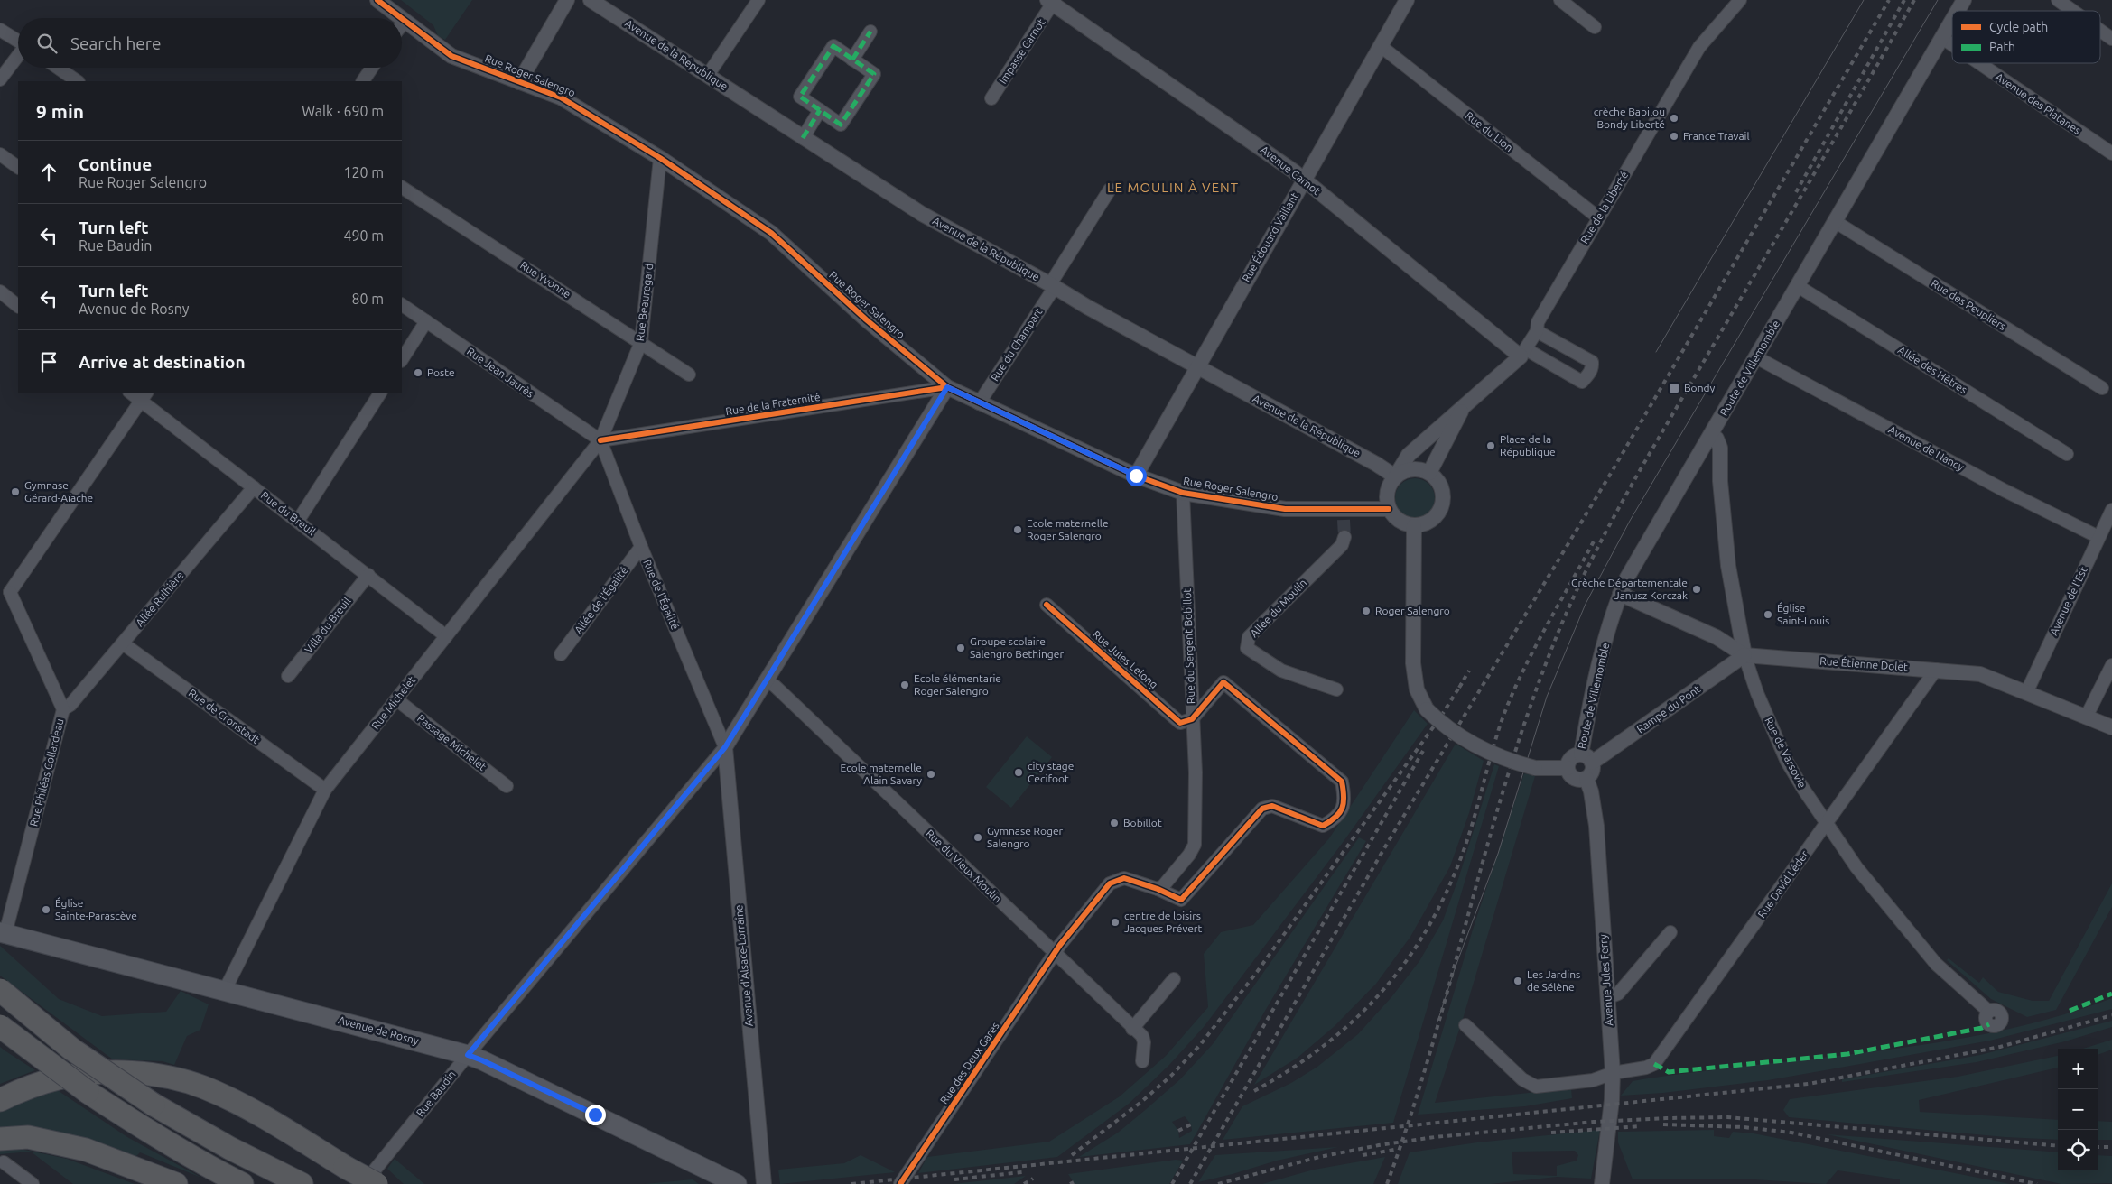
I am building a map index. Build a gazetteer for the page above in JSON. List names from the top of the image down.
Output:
{
  "streets": {
    "main road": ["Avenue de Rosny"],
    "street": [
      "Impasse Carnot",
      "Avenue de la République",
      "Rue Roger Salengro",
      "Avenue des Platanes",
      "Rue du Lion",
      "Avenue Carnot",
      "Rue de la Liberté",
      "Rue Édouard Vaillant",
      "Rue Yvonne",
      "Rue Beauregard",
      "Rue des Peupliers",
      "Rue du Champart",
      "Route de Villemomble",
      "Allée des Hêtres",
      "Rue Jean Jaurès",
      "Rue de la Fraternité",
      "Avenue de Nancy",
      "Rue du Breuil",
      "Rue de l'Égalité",
      "Allée Rulhière",
      "Allée de l'Égalité",
      "Avenue de l'Est",
      "Allée du Moulin",
      "Villa du Breuil",
      "Rue du Sergent Bobillot",
      "Rue Jules Lelong",
      "Rue Étienne Dolet",
      "Rue Michelet",
      "Rampe du Pont",
      "Rue de Cronstadt",
      "Passage Michelet",
      "Rue de Varsovie",
      "Rue Philéas Collardeau",
      "Rue du Vieux Moulin",
      "Rue David Léder",
      "Avenue d'Alsace-Lorraine",
      "Avenue Jules Ferry",
      "Rue des Deux Gares",
      "Rue Baudin"
    ]
  },
  "crossings": [
    ["Impasse Carnot", "Avenue Carnot"],
    ["Avenue de la République", "Rue Roger Salengro"],
    ["Avenue de la République", "Rue de la Liberté"],
    ["Avenue de la République", "Rue Édouard Vaillant"],
    ["Avenue de la République", "Rue du Champart"],
    ["Rue Roger Salengro", "Rue de la Liberté"],
    ["Rue Roger Salengro", "Rue Édouard Vaillant"],
    ["Rue Roger Salengro", "Rue Beauregard"],
    ["Rue Roger Salengro", "Rue du Champart"],
    ["Rue Roger Salengro", "Rue de la Fraternité"],
    ["Rue Roger Salengro", "Rue du Sergent Bobillot"],
    ["Rue Roger Salengro", "Rue Baudin"],
    ["Avenue des Platanes", "Route de Villemomble"],
    ["Rue du Lion", "Rue de la Liberté"],
    ["Rue du Lion", "Rue Édouard Vaillant"],
    ["Avenue Carnot", "Rue de la Liberté"],
    ["Avenue Carnot", "Rue Édouard Vaillant"],
    ["Rue Yvonne", "Rue Beauregard"],
    ["Rue Beauregard", "Rue Jean Jaurès"],
    ["Rue Beauregard", "Rue de la Fraternité"],
    ["Rue Beauregard", "Rue de l'Égalité"],
    ["Rue Beauregard", "Rue Michelet"],
    ["Rue des Peupliers", "Route de Villemomble"],
    ["Route de Villemomble", "Allée des Hêtres"],
    ["Route de Villemomble", "Avenue de Nancy"],
    ["Route de Villemomble", "Rue Étienne Dolet"],
    ["Route de Villemomble", "Rampe du Pont"],
    ["Route de Villemomble", "Rue de Varsovie"],
    ["Route de Villemomble", "Avenue Jules Ferry"],
    ["Rue Jean Jaurès", "Rue de la Fraternité"],
    ["Rue Jean Jaurès", "Rue de l'Égalité"],
    ["Rue Jean Jaurès", "Rue Michelet"],
    ["Rue de la Fraternité", "Rue de l'Égalité"],
    ["Rue de la Fraternité", "Rue Michelet"],
    ["Rue de la Fraternité", "Rue Baudin"],
    ["Avenue de Nancy", "Avenue de l'Est"],
    ["Rue du Breuil", "Allée Rulhière"],
    ["Rue du Breuil", "Villa du Breuil"],
    ["Rue du Breuil", "Rue Michelet"],
    ["Rue de l'Égalité", "Allée de l'Égalité"],
    ["Rue de l'Égalité", "Rue Michelet"],
    ["Rue de l'Égalité", "Avenue d'Alsace-Lorraine"],
    ["Rue de l'Égalité", "Rue Baudin"],
    ["Allée Rulhière", "Rue de Cronstadt"],
    ["Allée Rulhière", "Rue Philéas Collardeau"],
    ["Avenue de l'Est", "Rue Étienne Dolet"],
    ["Rue du Sergent Bobillot", "Rue Jules Lelong"],
    ["Rue Étienne Dolet", "Rampe du Pont"],
    ["Rue Étienne Dolet", "Rue de Varsovie"],
    ["Rue Étienne Dolet", "Rue David Léder"],
    ["Rue Michelet", "Rue de Cronstadt"],
    ["Rue Michelet", "Passage Michelet"],
    ["Rue Michelet", "Avenue de Rosny"],
    ["Rampe du Pont", "Rue de Varsovie"],
    ["Rampe du Pont", "Avenue Jules Ferry"],
    ["Rue de Varsovie", "Rue David Léder"],
    ["Rue Philéas Collardeau", "Avenue de Rosny"],
    ["Rue du Vieux Moulin", "Rue des Deux Gares"],
    ["Rue du Vieux Moulin", "Rue Baudin"],
    ["Rue David Léder", "Avenue Jules Ferry"],
    ["Avenue d'Alsace-Lorraine", "Rue Baudin"],
    ["Avenue de Rosny", "Rue Baudin"]
  ],
  "districts": ["LE MOULIN À VENT"],
  "places": {
    "other": [
      "crèche Babilou Bondy Liberté",
      "France Travail",
      "Poste",
      "Place de la République",
      "Gymnase Gérard-Aïache",
      "Ecole maternelle Roger Salengro",
      "Crèche Départementale Janusz Korczak",
      "Roger Salengro",
      "Église Saint-Louis",
      "Groupe scolaire Salengro Bethinger",
      "Ecole élémentarie Roger Salengro",
      "city stage Cecifoot",
      "Ecole maternelle Alain Savary",
      "Bobillot",
      "Gymnase Roger Salengro",
      "Église Sainte-Parascève",
      "centre de loisirs Jacques Prévert",
      "Les Jardins de Sélène"
    ],
    "transit": ["Bondy"]
  },
  "legend": ["Cycle path", "Path"],
  "page": {
    "search": "Search here",
    "heading": ["9 min", "Walk · 690 m"],
    "list": [
      ["Continue", "Rue Roger Salengro", "120 m"],
      ["Turn left", "Rue Baudin", "490 m"],
      ["Turn left", "Avenue de Rosny", "80 m"],
      "Arrive at destination"
    ],
    "map_buttons": ["+", "−"]
  }
}
